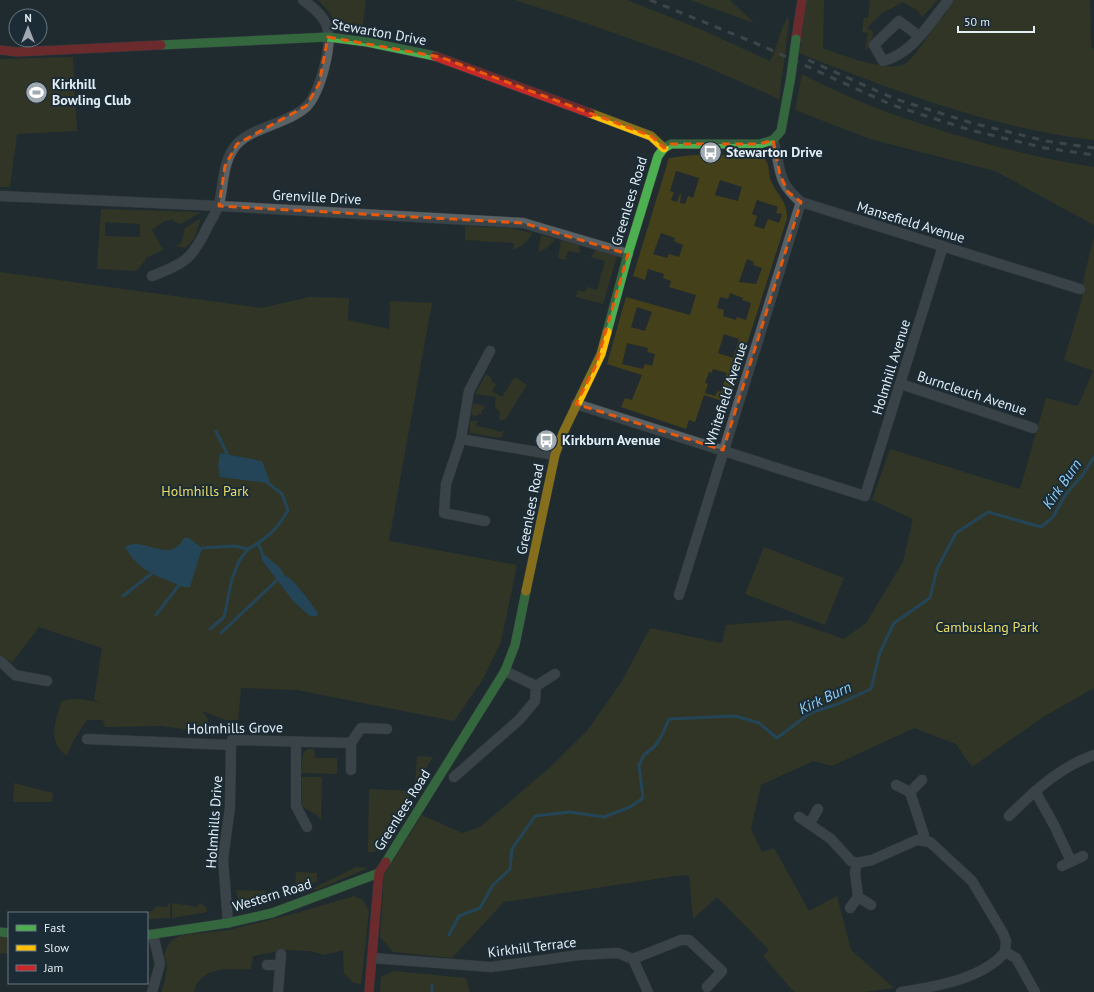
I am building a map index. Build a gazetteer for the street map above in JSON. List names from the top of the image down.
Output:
{
  "streets": {
    "main road": ["Stewarton Drive", "Greenlees Road", "Western Road"],
    "street": [
      "Grenville Drive",
      "Mansefield Avenue",
      "Holmhill Avenue",
      "Burncleuch Avenue",
      "Whitefield Avenue",
      "Holmhills Grove",
      "Holmhills Drive",
      "Kirkhill Terrace"
    ]
  },
  "crossings": [
    ["Stewarton Drive", "Greenlees Road"],
    ["Grenville Drive", "Greenlees Road"],
    ["Greenlees Road", "Mansefield Avenue"],
    ["Greenlees Road", "Western Road"],
    ["Greenlees Road", "Kirkhill Terrace"],
    ["Mansefield Avenue", "Holmhill Avenue"],
    ["Mansefield Avenue", "Whitefield Avenue"],
    ["Holmhill Avenue", "Burncleuch Avenue"],
    ["Holmhill Avenue", "Whitefield Avenue"],
    ["Holmhills Grove", "Holmhills Drive"],
    ["Holmhills Drive", "Western Road"]
  ],
  "water": ["Kirk Burn"],
  "parks": ["Holmhills Park", "Cambuslang Park"],
  "places": {
    "sports": ["Kirkhill Bowling Club"],
    "bus stop": ["Stewarton Drive", "Kirkburn Avenue"]
  },
  "legend": ["Fast", "Slow", "Jam"],
  "scale_bar": "50 m",
  "north": "top"
}
